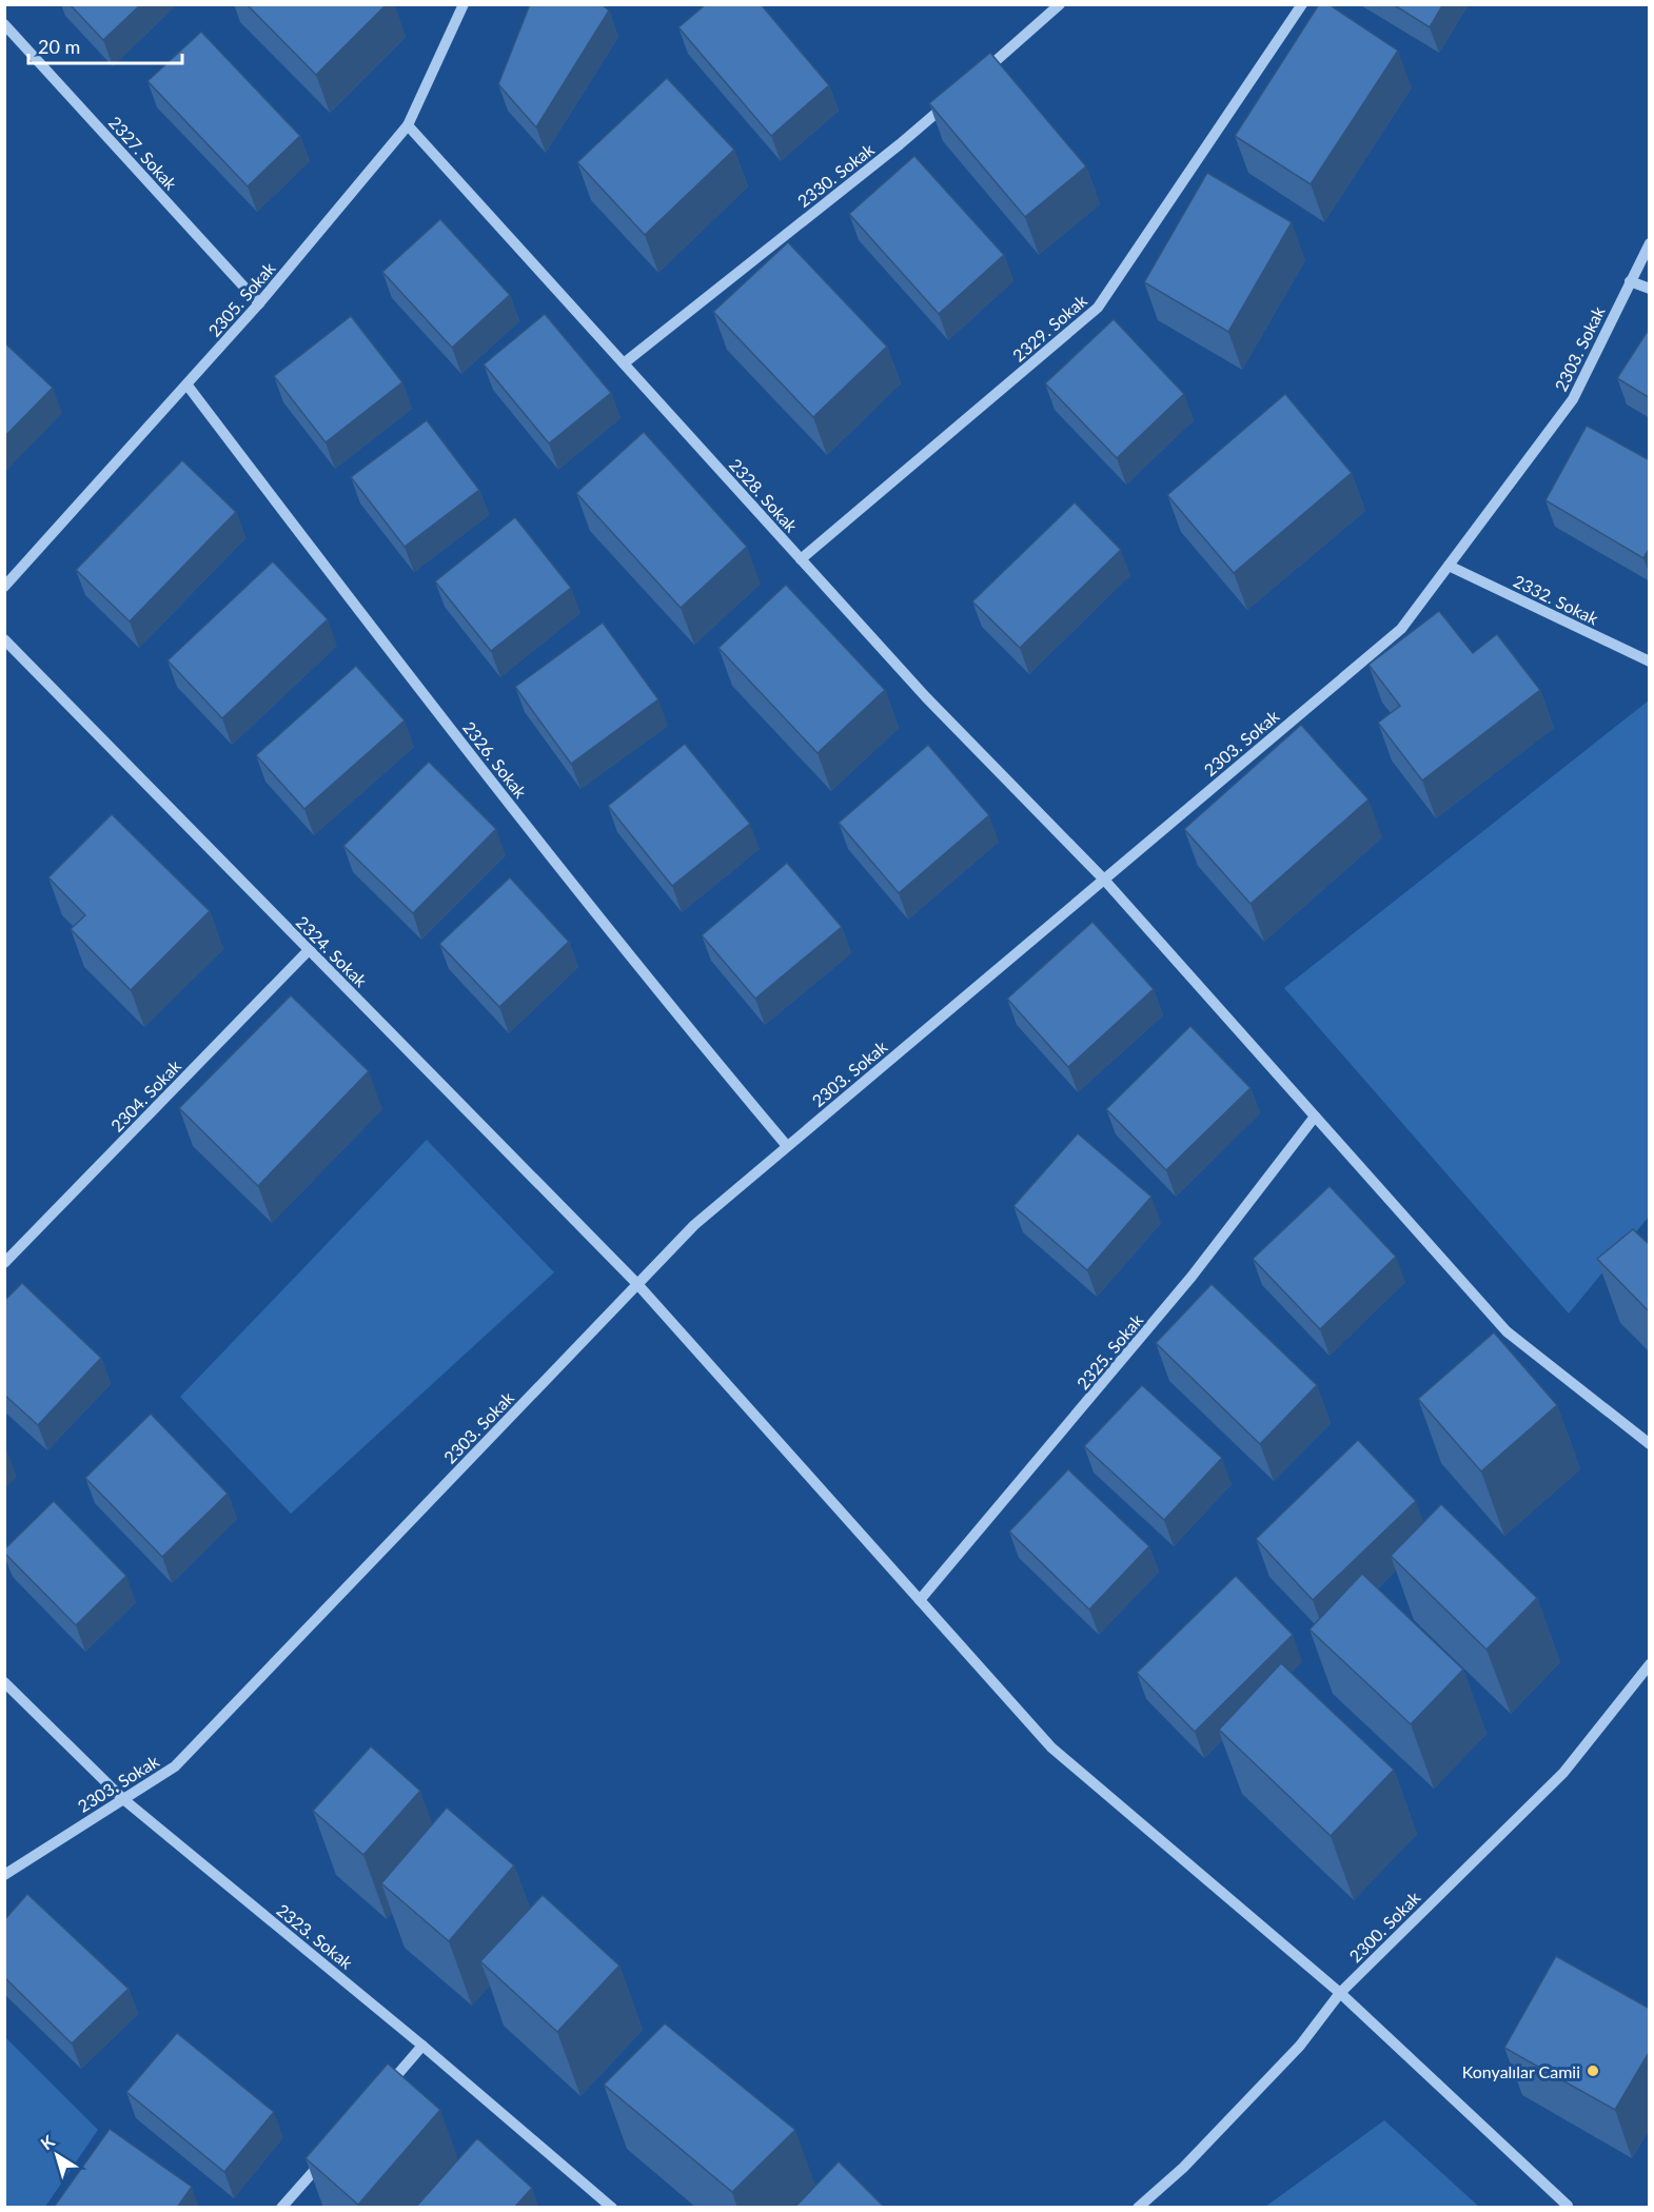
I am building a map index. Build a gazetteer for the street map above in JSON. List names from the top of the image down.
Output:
{
  "streets": {
    "street": [
      "2327. Sokak",
      "2330. Sokak",
      "2305. Sokak",
      "2329. Sokak",
      "2303. Sokak",
      "2328. Sokak",
      "2332. Sokak",
      "2326. Sokak",
      "2324. Sokak",
      "2304. Sokak",
      "2325. Sokak",
      "2300. Sokak",
      "2323. Sokak"
    ]
  },
  "crossings": [
    ["2327. Sokak", "2305. Sokak"],
    ["2330. Sokak", "2328. Sokak"],
    ["2305. Sokak", "2328. Sokak"],
    ["2305. Sokak", "2326. Sokak"],
    ["2329. Sokak", "2328. Sokak"],
    ["2303. Sokak", "2328. Sokak"],
    ["2303. Sokak", "2332. Sokak"],
    ["2303. Sokak", "2326. Sokak"],
    ["2303. Sokak", "2324. Sokak"],
    ["2303. Sokak", "2323. Sokak"],
    ["2328. Sokak", "2325. Sokak"],
    ["2324. Sokak", "2304. Sokak"],
    ["2324. Sokak", "2325. Sokak"],
    ["2324. Sokak", "2300. Sokak"]
  ],
  "places": ["Konyalılar Camii"],
  "scale_bar": "20 m",
  "north": "top left"
}
